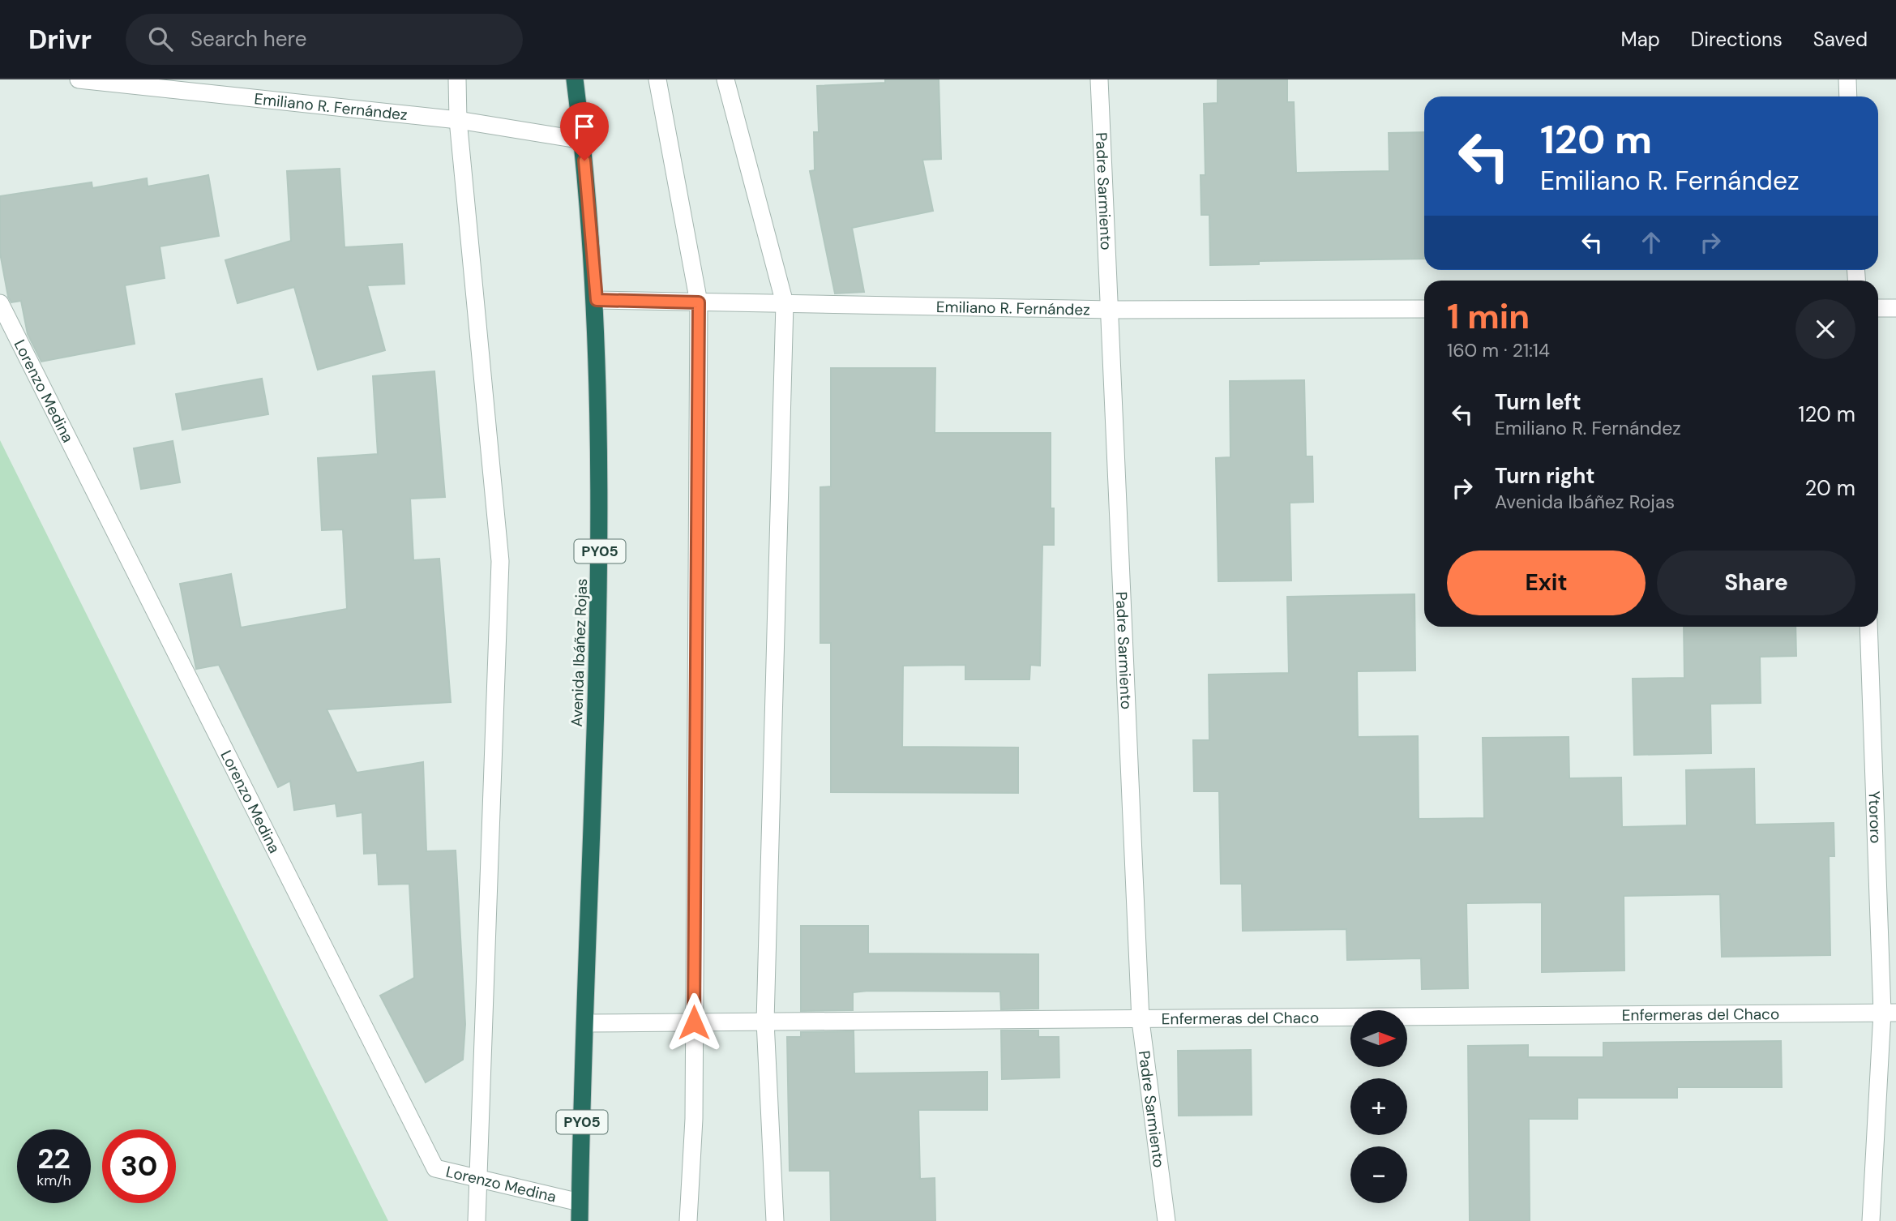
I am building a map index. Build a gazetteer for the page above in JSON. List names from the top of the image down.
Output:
{
  "streets": {
    "highway": ["PY05", "Avenida Ibáñez Rojas"],
    "street": [
      "Emiliano R. Fernández",
      "Padre Sarmiento",
      "Lorenzo Medina",
      "Ytororo",
      "Enfermeras del Chaco"
    ]
  },
  "crossings": [
    ["Emiliano R. Fernández", "Padre Sarmiento"],
    ["Emiliano R. Fernández", "Avenida Ibáñez Rojas"],
    ["Padre Sarmiento", "Enfermeras del Chaco"],
    ["Lorenzo Medina", "PY05"],
    ["PY05", "Avenida Ibáñez Rojas"],
    ["PY05", "Enfermeras del Chaco"],
    ["Avenida Ibáñez Rojas", "Enfermeras del Chaco"],
    ["Ytororo", "Enfermeras del Chaco"]
  ],
  "north": "right",
  "page": {
    "header": "Drivr",
    "search": "Search here",
    "nav": ["Map", "Directions", "Saved"],
    "turn": ["120 m", "Emiliano R. Fernández"],
    "heading": ["1 min", "160 m · 21:14"],
    "list": [
      {
        "name": "Turn left",
        "note": "Emiliano R. Fernández",
        "value": "120 m"
      },
      {
        "name": "Turn right",
        "note": "Avenida Ibáñez Rojas",
        "value": "20 m"
      }
    ],
    "buttons": ["Exit", "Share"],
    "map_buttons": ["+", "−"],
    "speed": "22 km/h",
    "limit": "30"
  }
}
